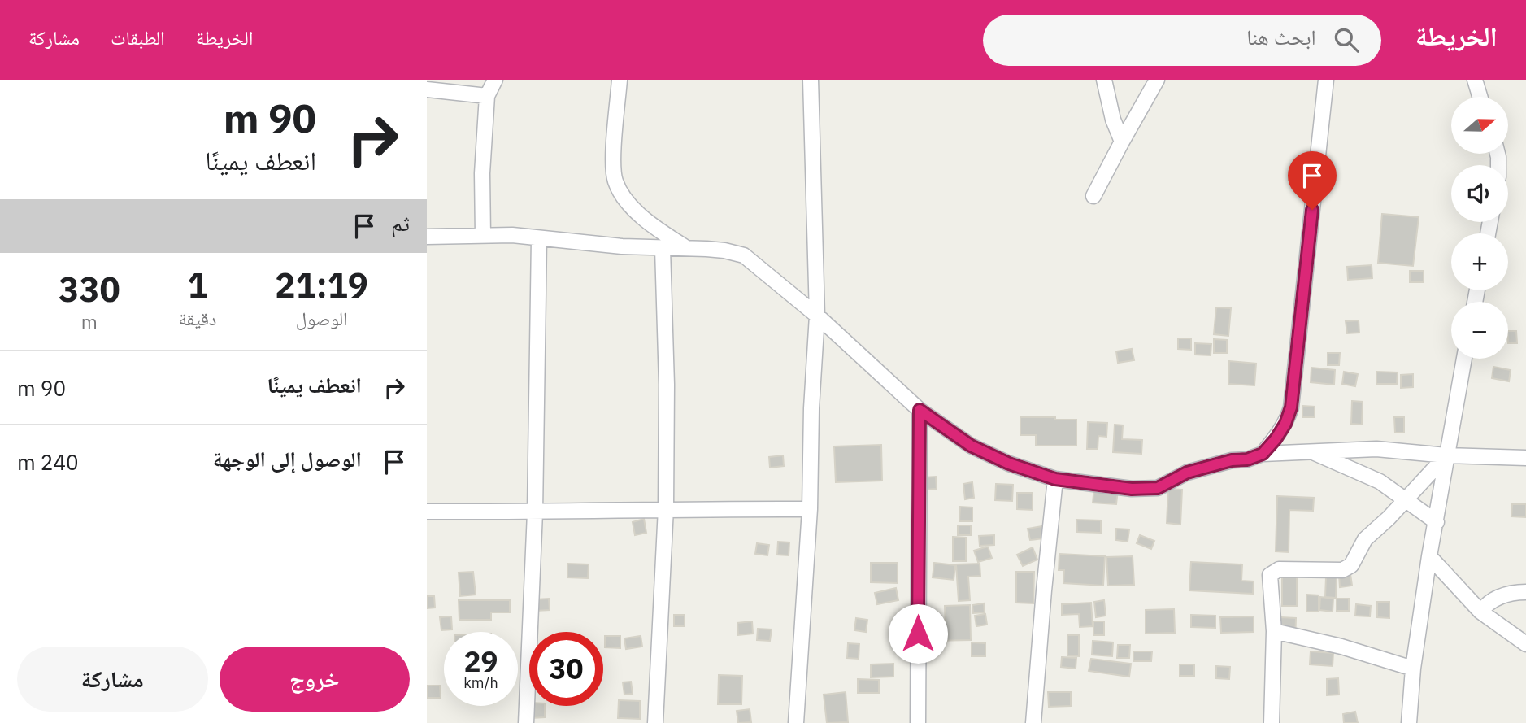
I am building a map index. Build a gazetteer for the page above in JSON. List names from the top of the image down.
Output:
{
  "north": "right",
  "page": {
    "header": "الخريطة",
    "search": "ابحث هنا",
    "nav": ["الخريطة", "الطبقات", "مشاركة"],
    "turn": ["90 m", "انعطف يمينًا"],
    "map_buttons": ["+", "−"],
    "then": "ثم",
    "eta": [
      "21:19",
      "الوصول",
      "1",
      "دقيقة",
      "330",
      "m"
    ],
    "list": [
      {
        "name": "انعطف يمينًا",
        "value": "90 m"
      },
      {
        "name": "الوصول إلى الوجهة",
        "value": "240 m"
      }
    ],
    "speed": "29 km/h",
    "limit": "30",
    "buttons": ["خروج", "مشاركة"]
  }
}
